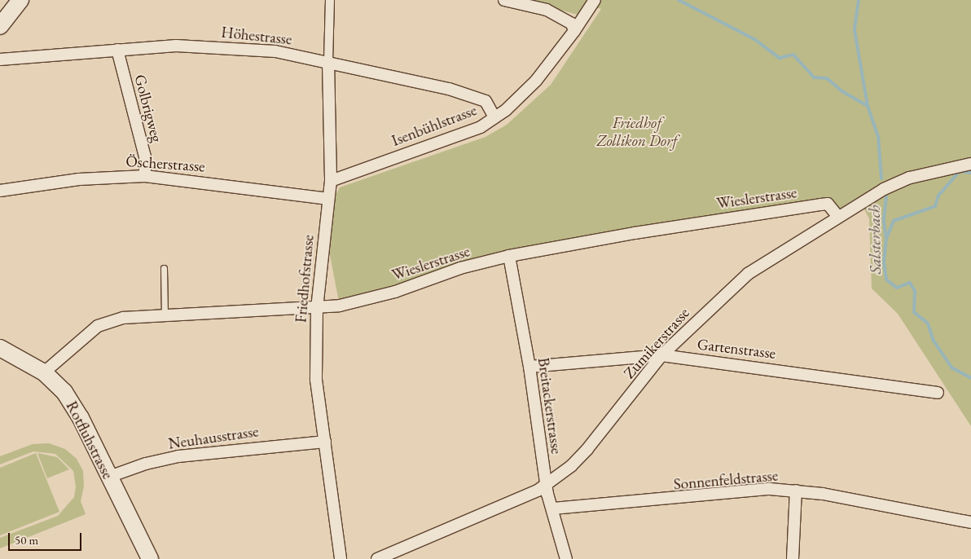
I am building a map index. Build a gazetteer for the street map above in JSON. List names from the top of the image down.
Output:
{
  "streets": {
    "main road": ["Rotfluhstrasse"],
    "street": [
      "Höhestrasse",
      "Golbrigweg",
      "Isenbühlstrasse",
      "Öscherstrasse",
      "Wieslerstrasse",
      "Friedhofstrasse",
      "Zumikerstrasse",
      "Gartenstrasse",
      "Breitackerstrasse",
      "Neuhausstrasse",
      "Sonnenfeldstrasse"
    ]
  },
  "crossings": [
    ["Höhestrasse", "Golbrigweg"],
    ["Höhestrasse", "Isenbühlstrasse"],
    ["Höhestrasse", "Friedhofstrasse"],
    ["Golbrigweg", "Öscherstrasse"],
    ["Isenbühlstrasse", "Friedhofstrasse"],
    ["Öscherstrasse", "Friedhofstrasse"],
    ["Wieslerstrasse", "Friedhofstrasse"],
    ["Wieslerstrasse", "Zumikerstrasse"],
    ["Wieslerstrasse", "Breitackerstrasse"],
    ["Wieslerstrasse", "Rotfluhstrasse"],
    ["Friedhofstrasse", "Neuhausstrasse"],
    ["Zumikerstrasse", "Gartenstrasse"],
    ["Zumikerstrasse", "Breitackerstrasse"],
    ["Gartenstrasse", "Breitackerstrasse"],
    ["Breitackerstrasse", "Sonnenfeldstrasse"],
    ["Neuhausstrasse", "Rotfluhstrasse"]
  ],
  "water": ["Salsterbach"],
  "parks": ["Friedhof Zollikon Dorf"],
  "scale_bar": "50 m"
}
